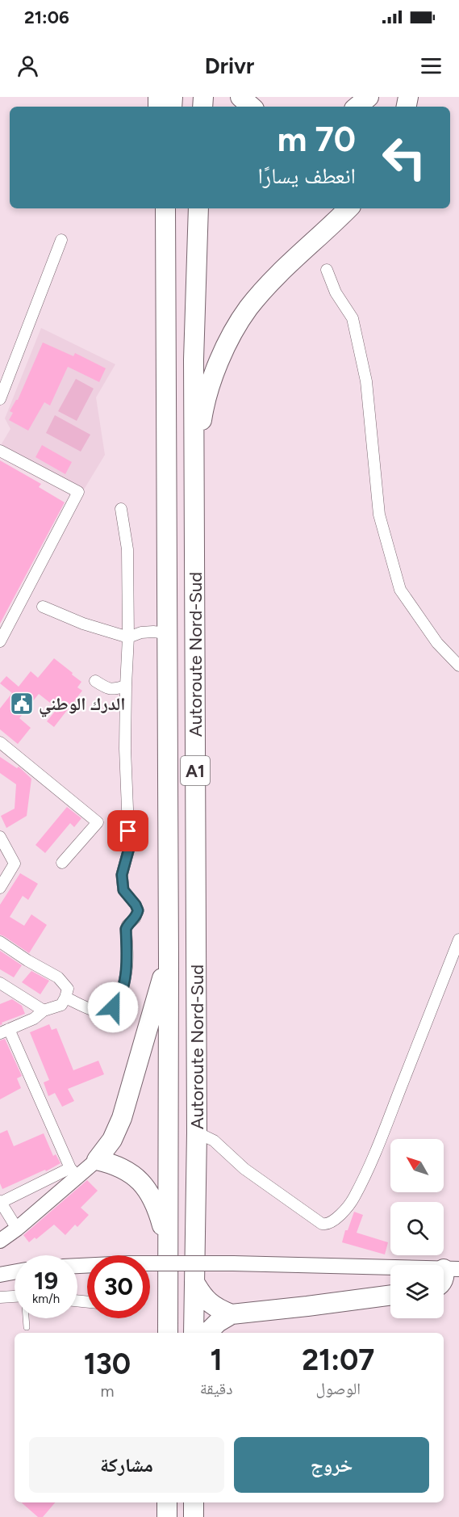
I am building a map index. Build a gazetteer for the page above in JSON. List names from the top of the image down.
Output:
{
  "streets": {
    "highway": ["Autoroute Nord-Sud", "A1"]
  },
  "places": {
    "public building": ["الدرك الوطني"]
  },
  "north": "top left",
  "page": {
    "status": "21:06",
    "header": "Drivr",
    "turn": ["70 m", "انعطف يسارًا"],
    "speed": "19 km/h",
    "limit": "30",
    "eta": [
      "21:07",
      "الوصول",
      "1",
      "دقيقة",
      "130",
      "m"
    ],
    "buttons": ["خروج", "مشاركة"]
  }
}
